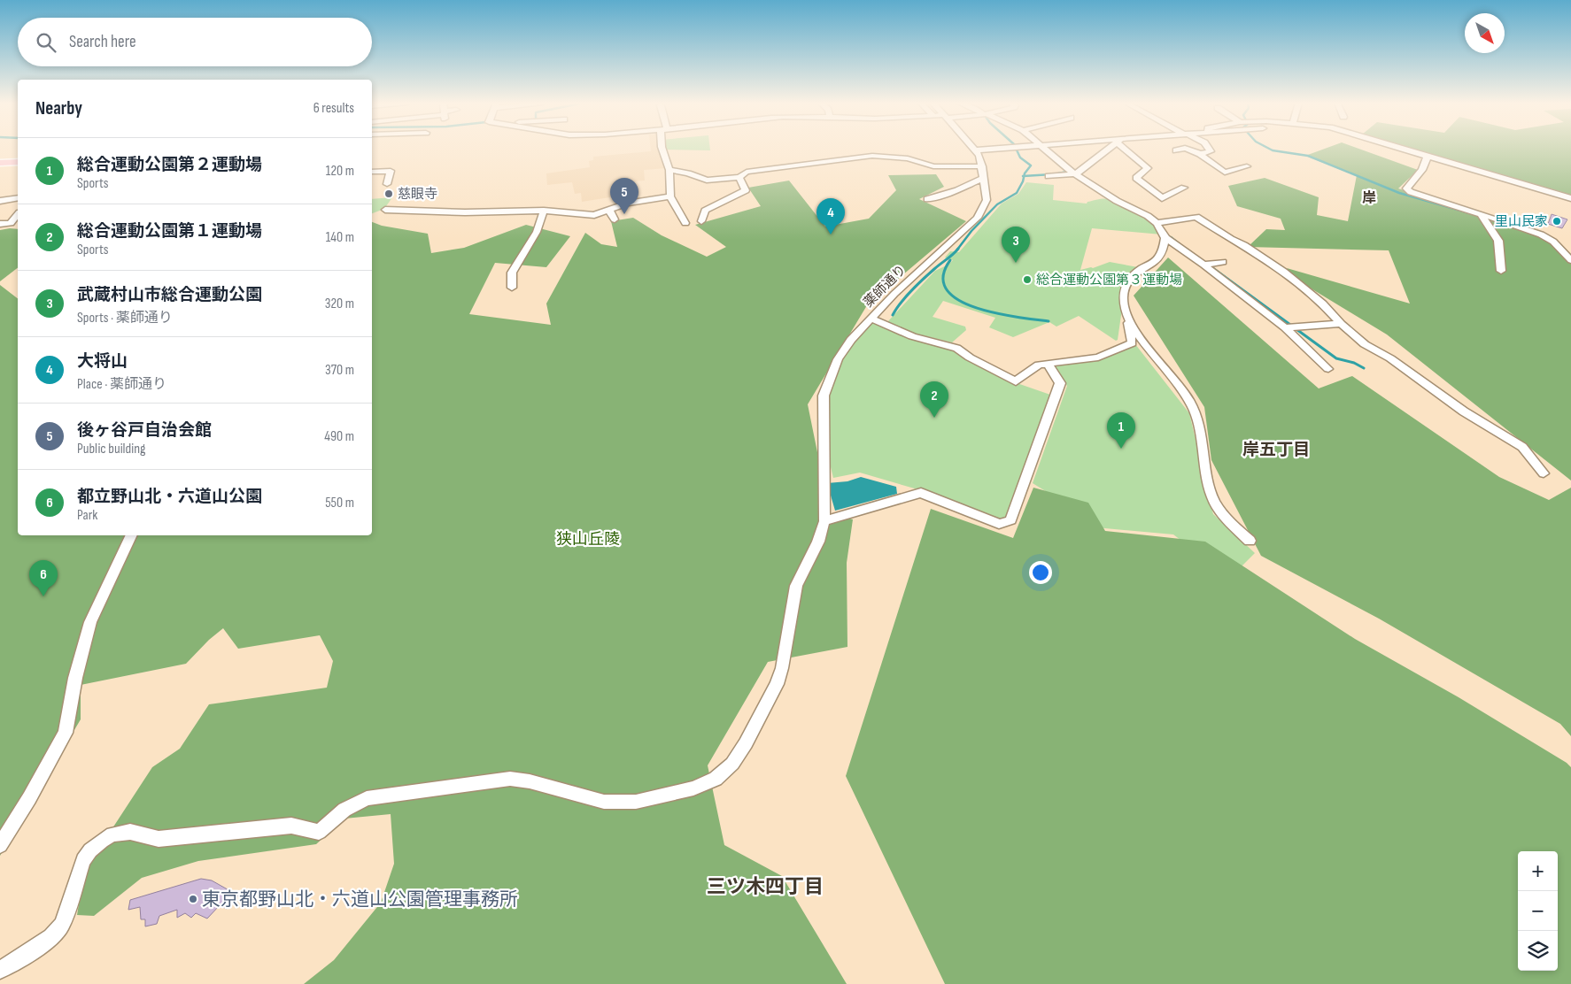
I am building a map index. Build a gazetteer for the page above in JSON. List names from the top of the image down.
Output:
{
  "streets": {
    "street": ["薬師通り"]
  },
  "districts": ["岸", "岸五丁目", "三ツ木四丁目"],
  "parks": ["狭山丘陵"],
  "places": [
    "慈眼寺",
    "里山民家",
    "総合運動公園第３運動場",
    "東京都野山北・六道山公園管理事務所"
  ],
  "north": "bottom right",
  "page": {
    "search": "Search here",
    "heading": ["Nearby", "6 results"],
    "list": [
      {
        "mark": "1",
        "name": "総合運動公園第２運動場",
        "note": "Sports",
        "value": "120 m"
      },
      {
        "mark": "2",
        "name": "総合運動公園第１運動場",
        "note": "Sports",
        "value": "140 m"
      },
      {
        "mark": "3",
        "name": "武蔵村山市総合運動公園",
        "note": "Sports · 薬師通り",
        "value": "320 m"
      },
      {
        "mark": "4",
        "name": "大将山",
        "note": "Place · 薬師通り",
        "value": "370 m"
      },
      {
        "mark": "5",
        "name": "後ヶ谷戸自治会館",
        "note": "Public building",
        "value": "490 m"
      },
      {
        "mark": "6",
        "name": "都立野山北・六道山公園",
        "note": "Park",
        "value": "550 m"
      }
    ],
    "pins": [
      "5",
      "4",
      "3",
      "2",
      "1",
      "6"
    ],
    "map_buttons": ["+", "−"]
  }
}
